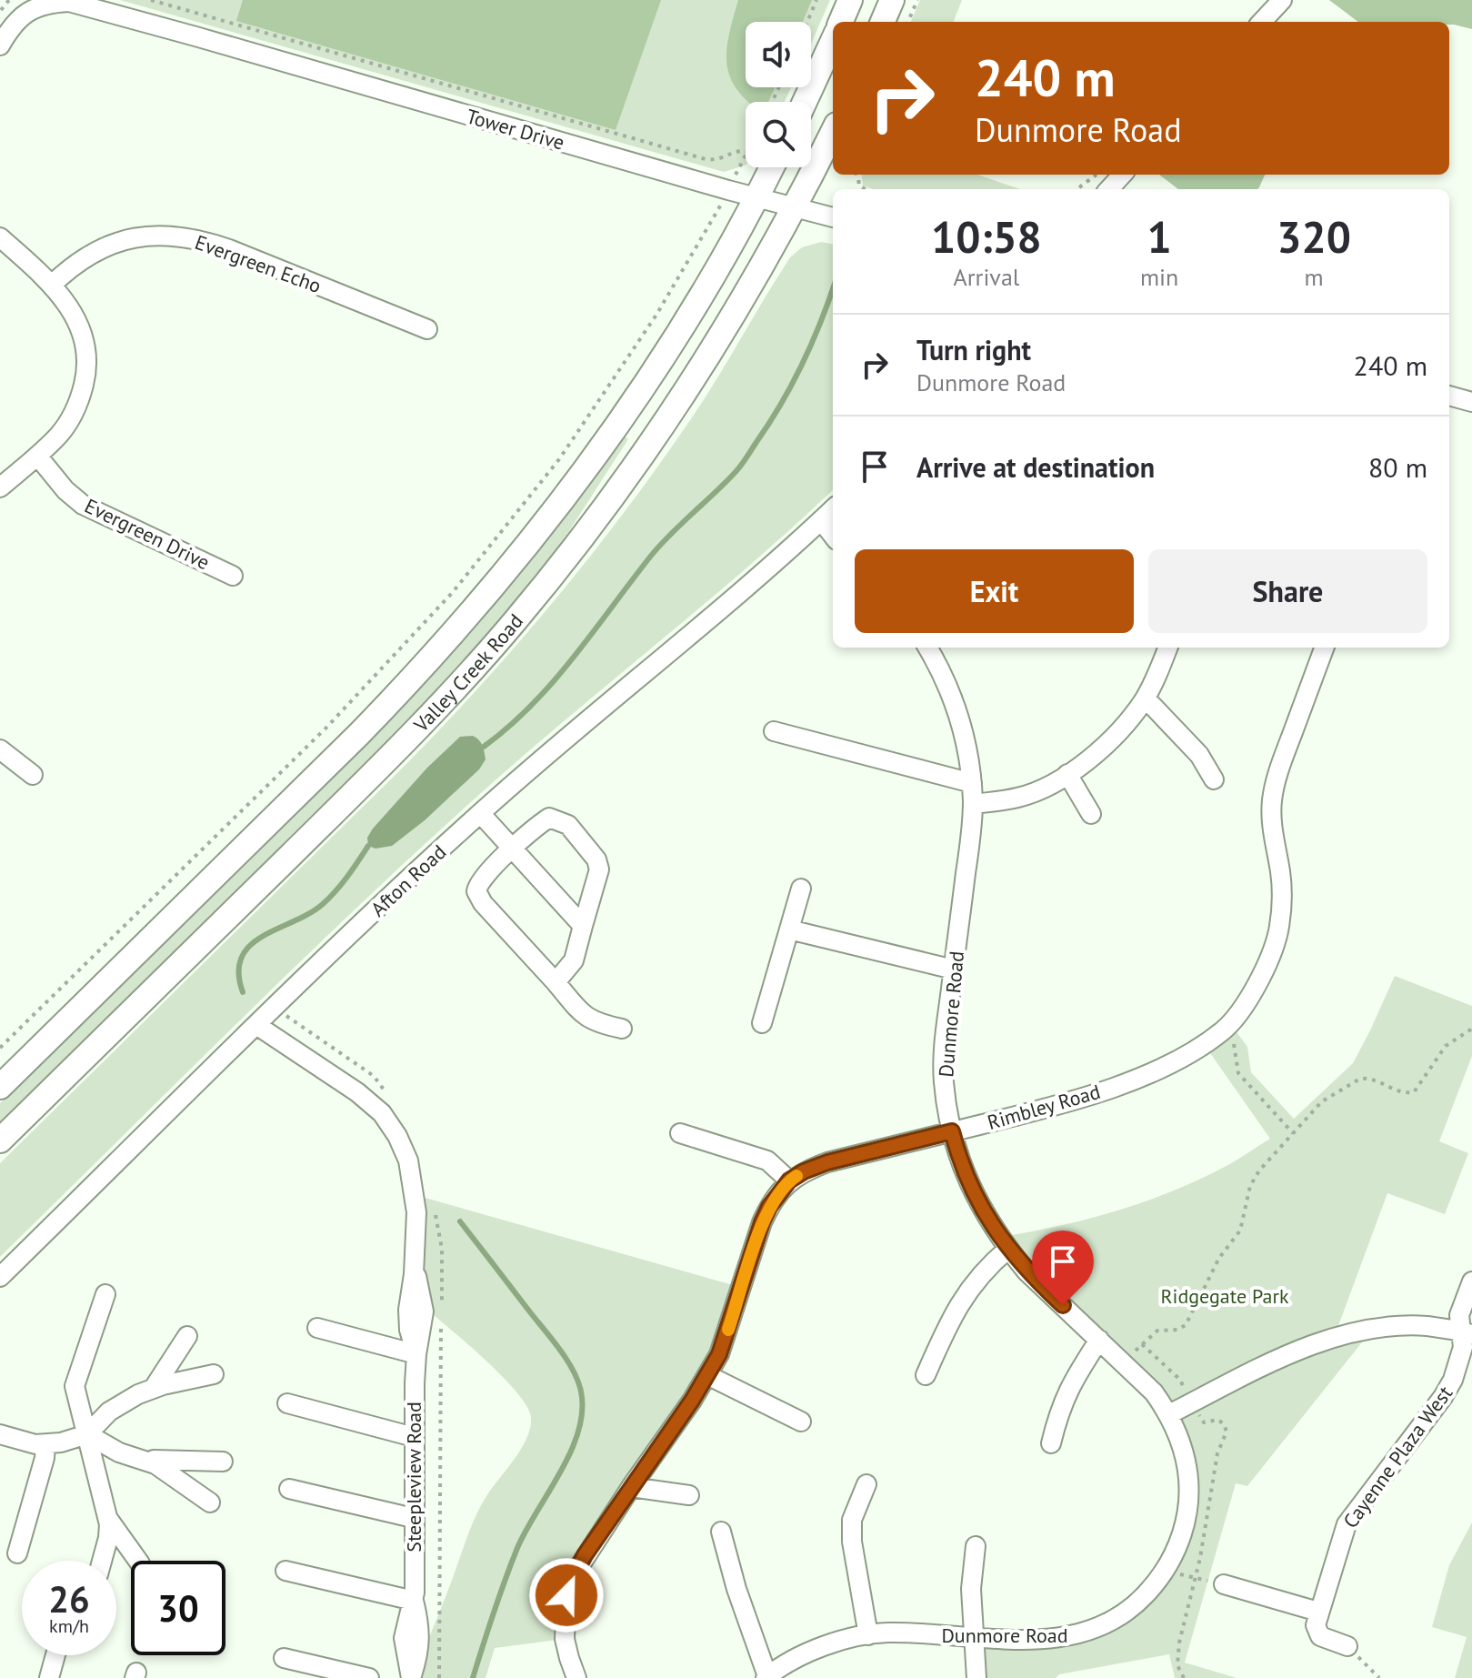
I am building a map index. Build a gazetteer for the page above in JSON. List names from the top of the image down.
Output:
{
  "streets": {
    "main road": ["Valley Creek Road"],
    "street": [
      "Tower Drive",
      "Evergreen Echo",
      "Evergreen Drive",
      "Afton Road",
      "Dunmore Road",
      "Rimbley Road",
      "Cayenne Plaza West",
      "Steepleview Road"
    ]
  },
  "crossings": [
    ["Tower Drive", "Valley Creek Road"],
    ["Afton Road", "Steepleview Road"],
    ["Dunmore Road", "Rimbley Road"]
  ],
  "parks": ["Ridgegate Park"],
  "page": {
    "turn": ["240 m", "Dunmore Road"],
    "eta": [
      "10:58",
      "Arrival",
      "1",
      "min",
      "320",
      "m"
    ],
    "list": [
      {
        "name": "Turn right",
        "note": "Dunmore Road",
        "value": "240 m"
      },
      {
        "name": "Arrive at destination",
        "value": "80 m"
      }
    ],
    "buttons": ["Exit", "Share"],
    "speed": "26 km/h",
    "limit": "30"
  }
}
